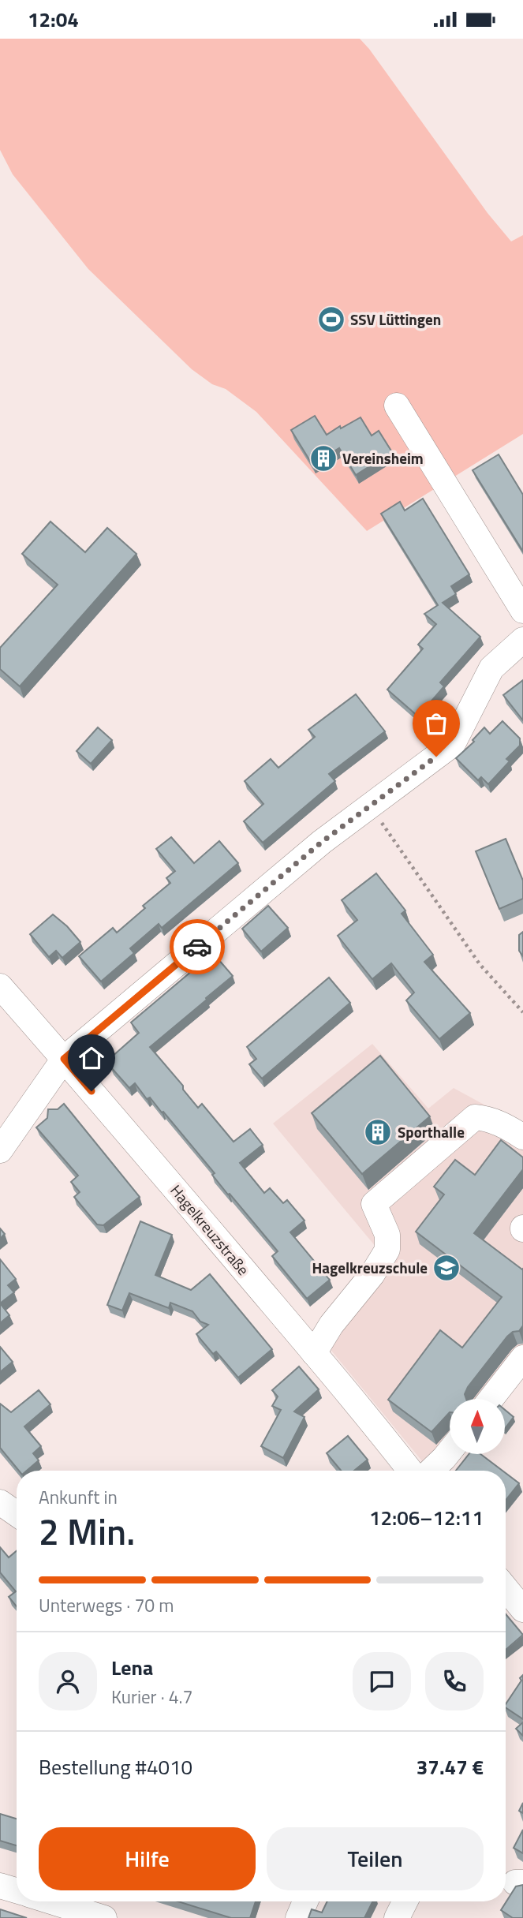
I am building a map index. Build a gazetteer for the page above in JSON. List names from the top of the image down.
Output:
{
  "streets": {
    "street": ["Hagelkreuzstraße"]
  },
  "places": {
    "sports": ["SSV Lüttingen"],
    "building": ["Vereinsheim", "Sporthalle"],
    "school or university": ["Hagelkreuzschule"]
  },
  "north": "top",
  "page": {
    "status": "12:04",
    "heading": ["2 Min.", "Ankunft in", "12:06–12:11"],
    "panel": [
      "Lena",
      "Kurier · 4.7",
      "Bestellung #4010",
      "37.47 €"
    ],
    "bar": "Unterwegs · 70 m",
    "buttons": ["Hilfe", "Teilen"]
  }
}
